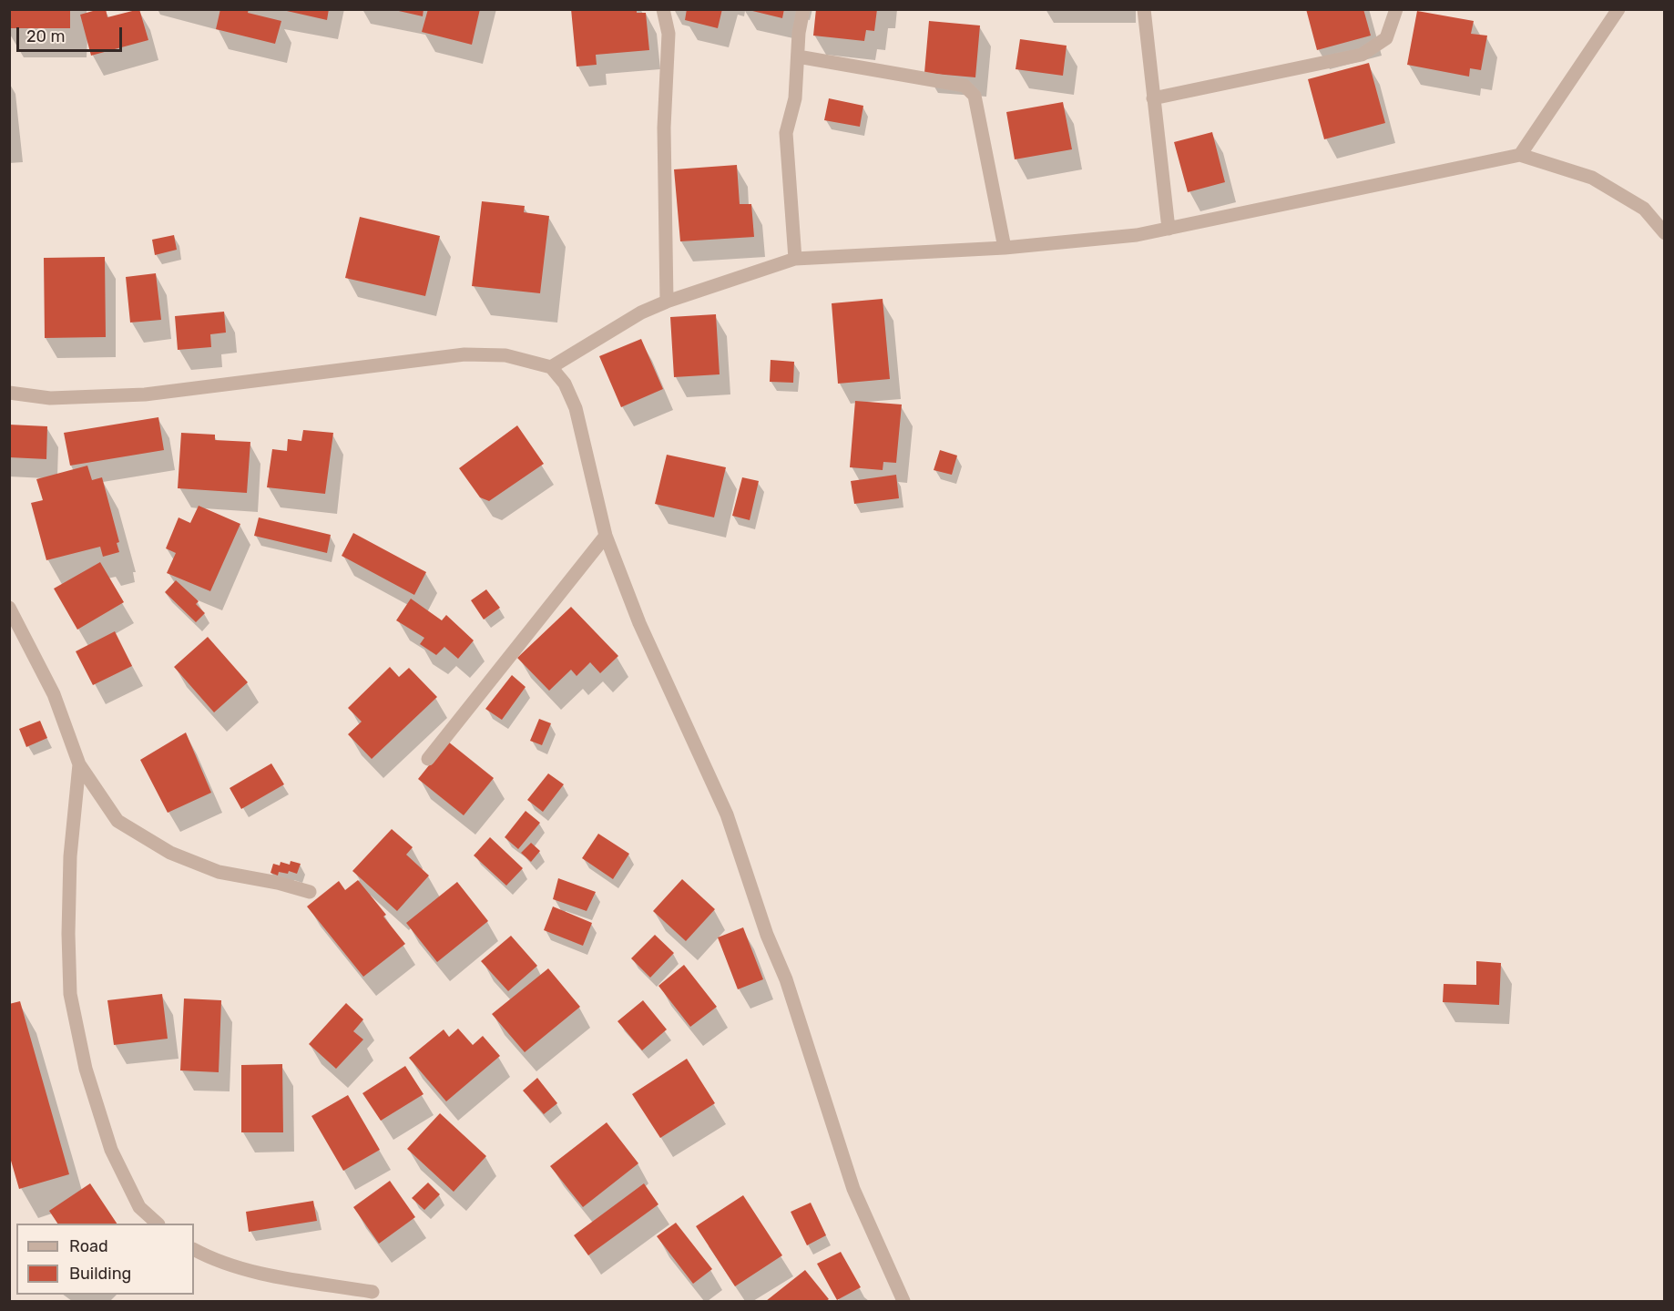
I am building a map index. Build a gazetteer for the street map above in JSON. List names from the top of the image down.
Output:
{
  "legend": ["Road", "Building"],
  "scale_bar": "20 m"
}
